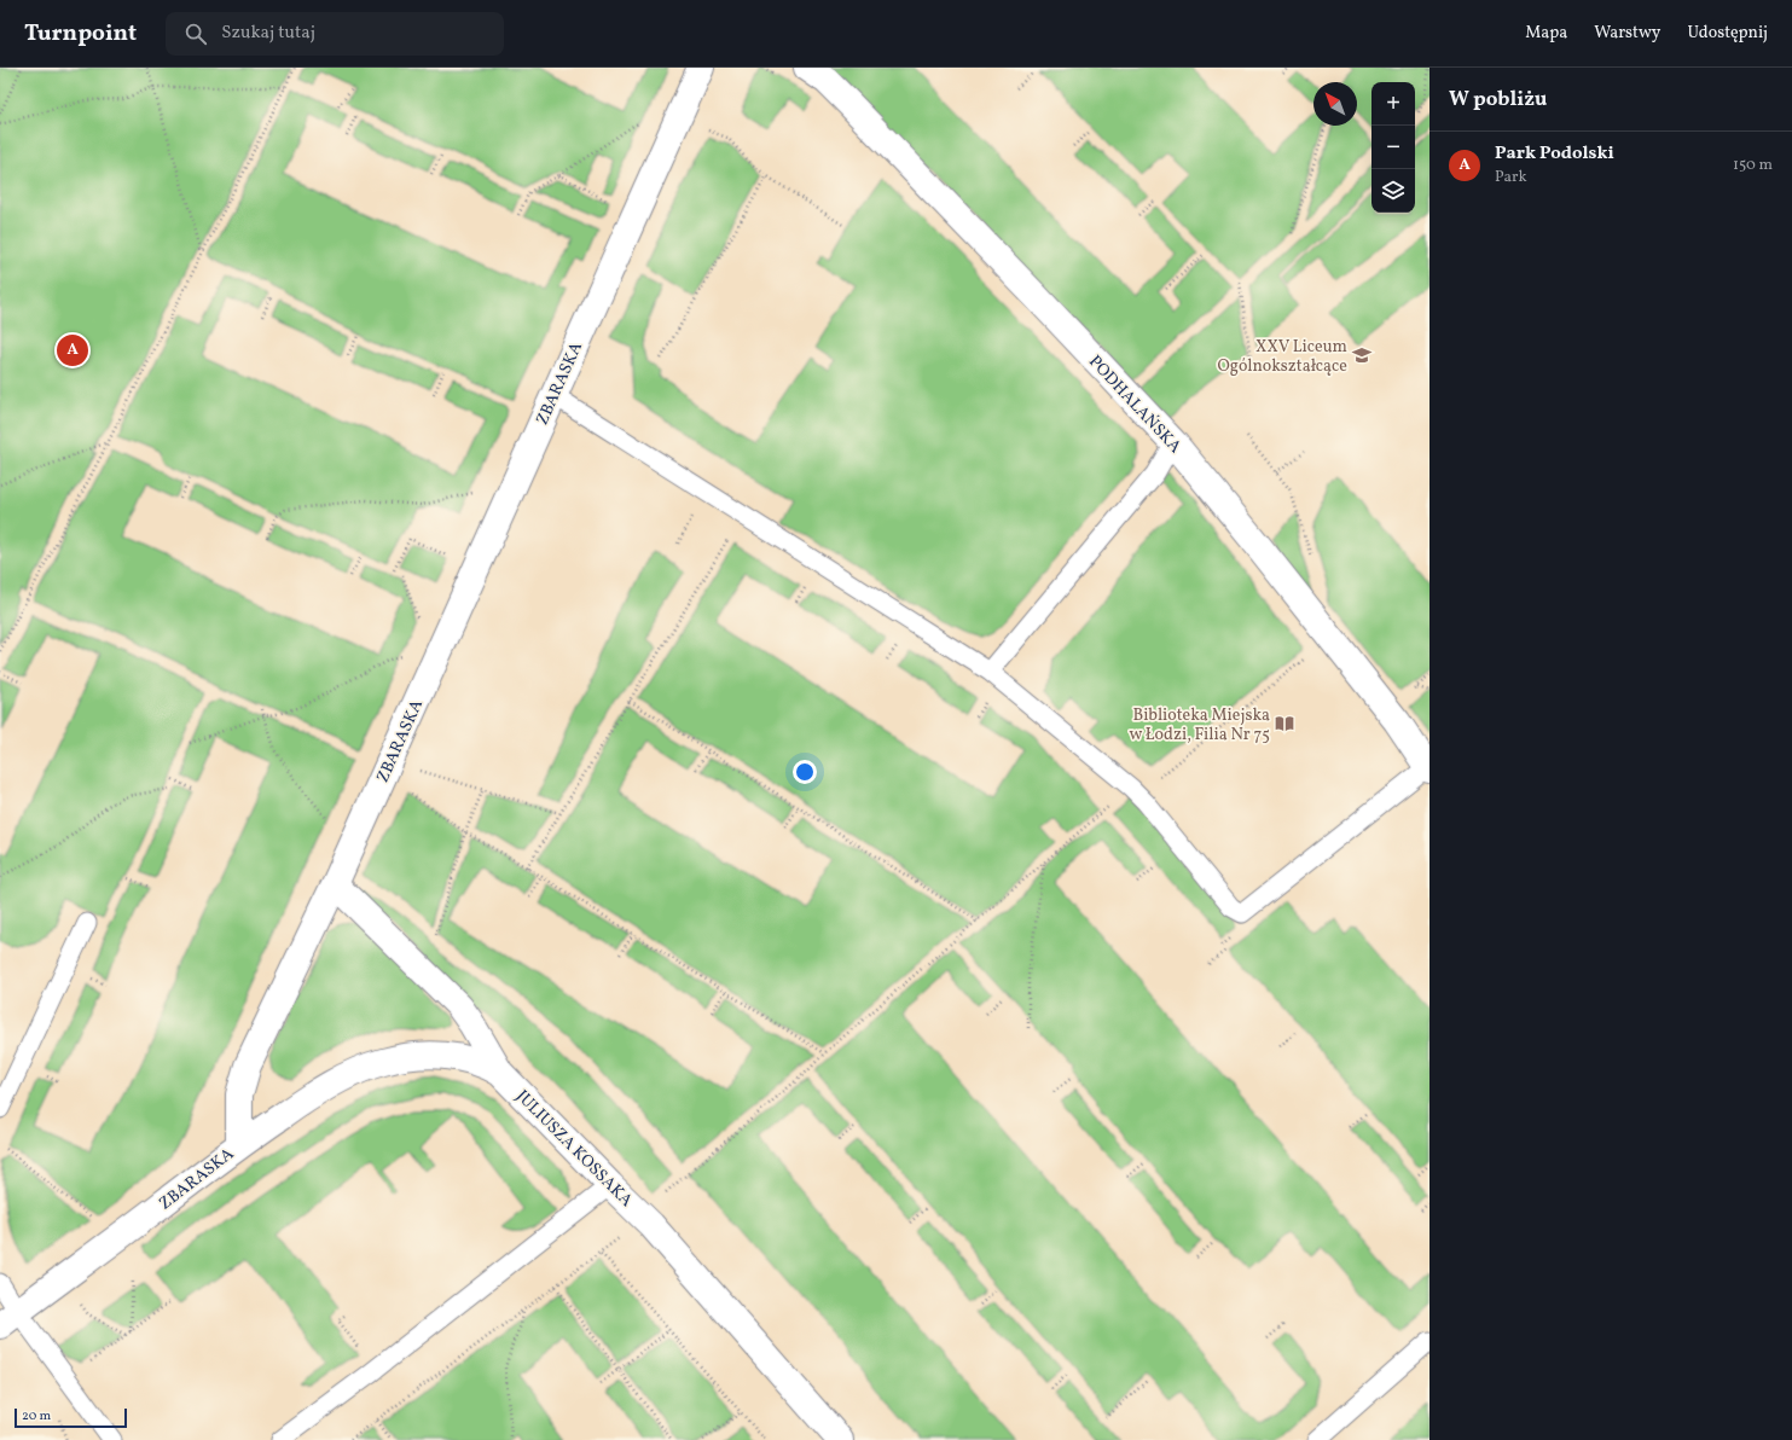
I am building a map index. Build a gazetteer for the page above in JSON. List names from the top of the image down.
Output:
{
  "streets": {
    "street": ["ZBARASKA", "PODHALAŃSKA", "JULIUSZA KOSSAKA"]
  },
  "crossings": [
    ["ZBARASKA", "JULIUSZA KOSSAKA"]
  ],
  "places": {
    "school or university": ["XXV Liceum Ogólnokształcące"],
    "library": ["Biblioteka Miejska w Łodzi, Filia Nr 75"]
  },
  "scale_bar": "20 m",
  "north": "top left",
  "page": {
    "header": "Turnpoint",
    "search": "Szukaj tutaj",
    "nav": ["Mapa", "Warstwy", "Udostępnij"],
    "heading": "W pobliżu",
    "map_buttons": ["+", "−"],
    "list": [
      {
        "mark": "A",
        "name": "Park Podolski",
        "note": "Park",
        "value": "150 m"
      }
    ],
    "pins": "A",
    "scale": "20 m"
  }
}
